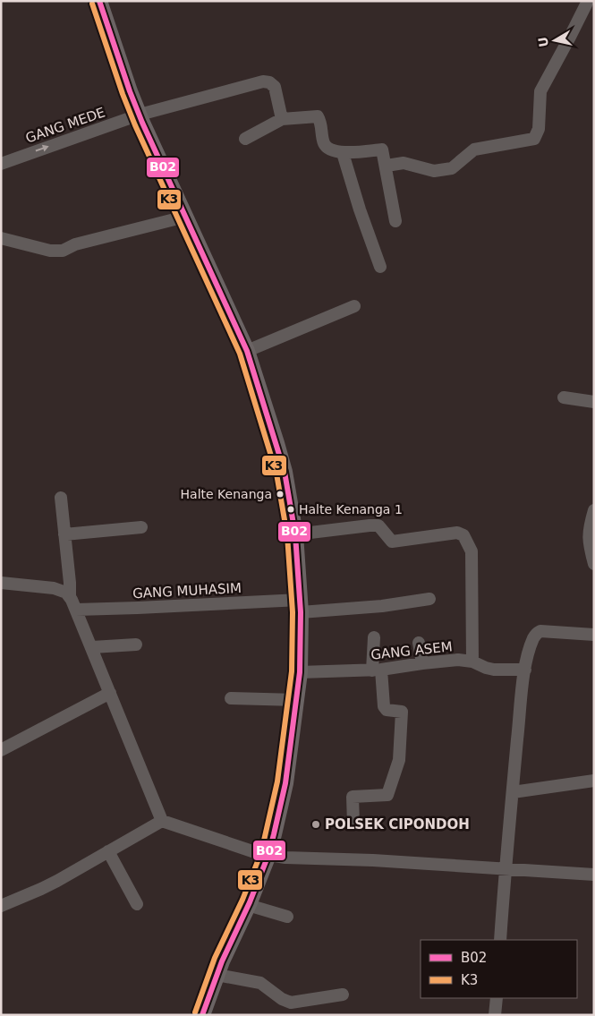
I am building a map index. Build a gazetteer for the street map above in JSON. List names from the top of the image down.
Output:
{
  "streets": {
    "street": ["GANG MEDE", "GANG MUHASIM", "GANG ASEM"]
  },
  "places": ["Halte Kenanga", "Halte Kenanga 1", "POLSEK CIPONDOH"],
  "lines": ["transit line B02", "transit line K3"],
  "legend": ["B02", "K3"],
  "north": "left"
}
